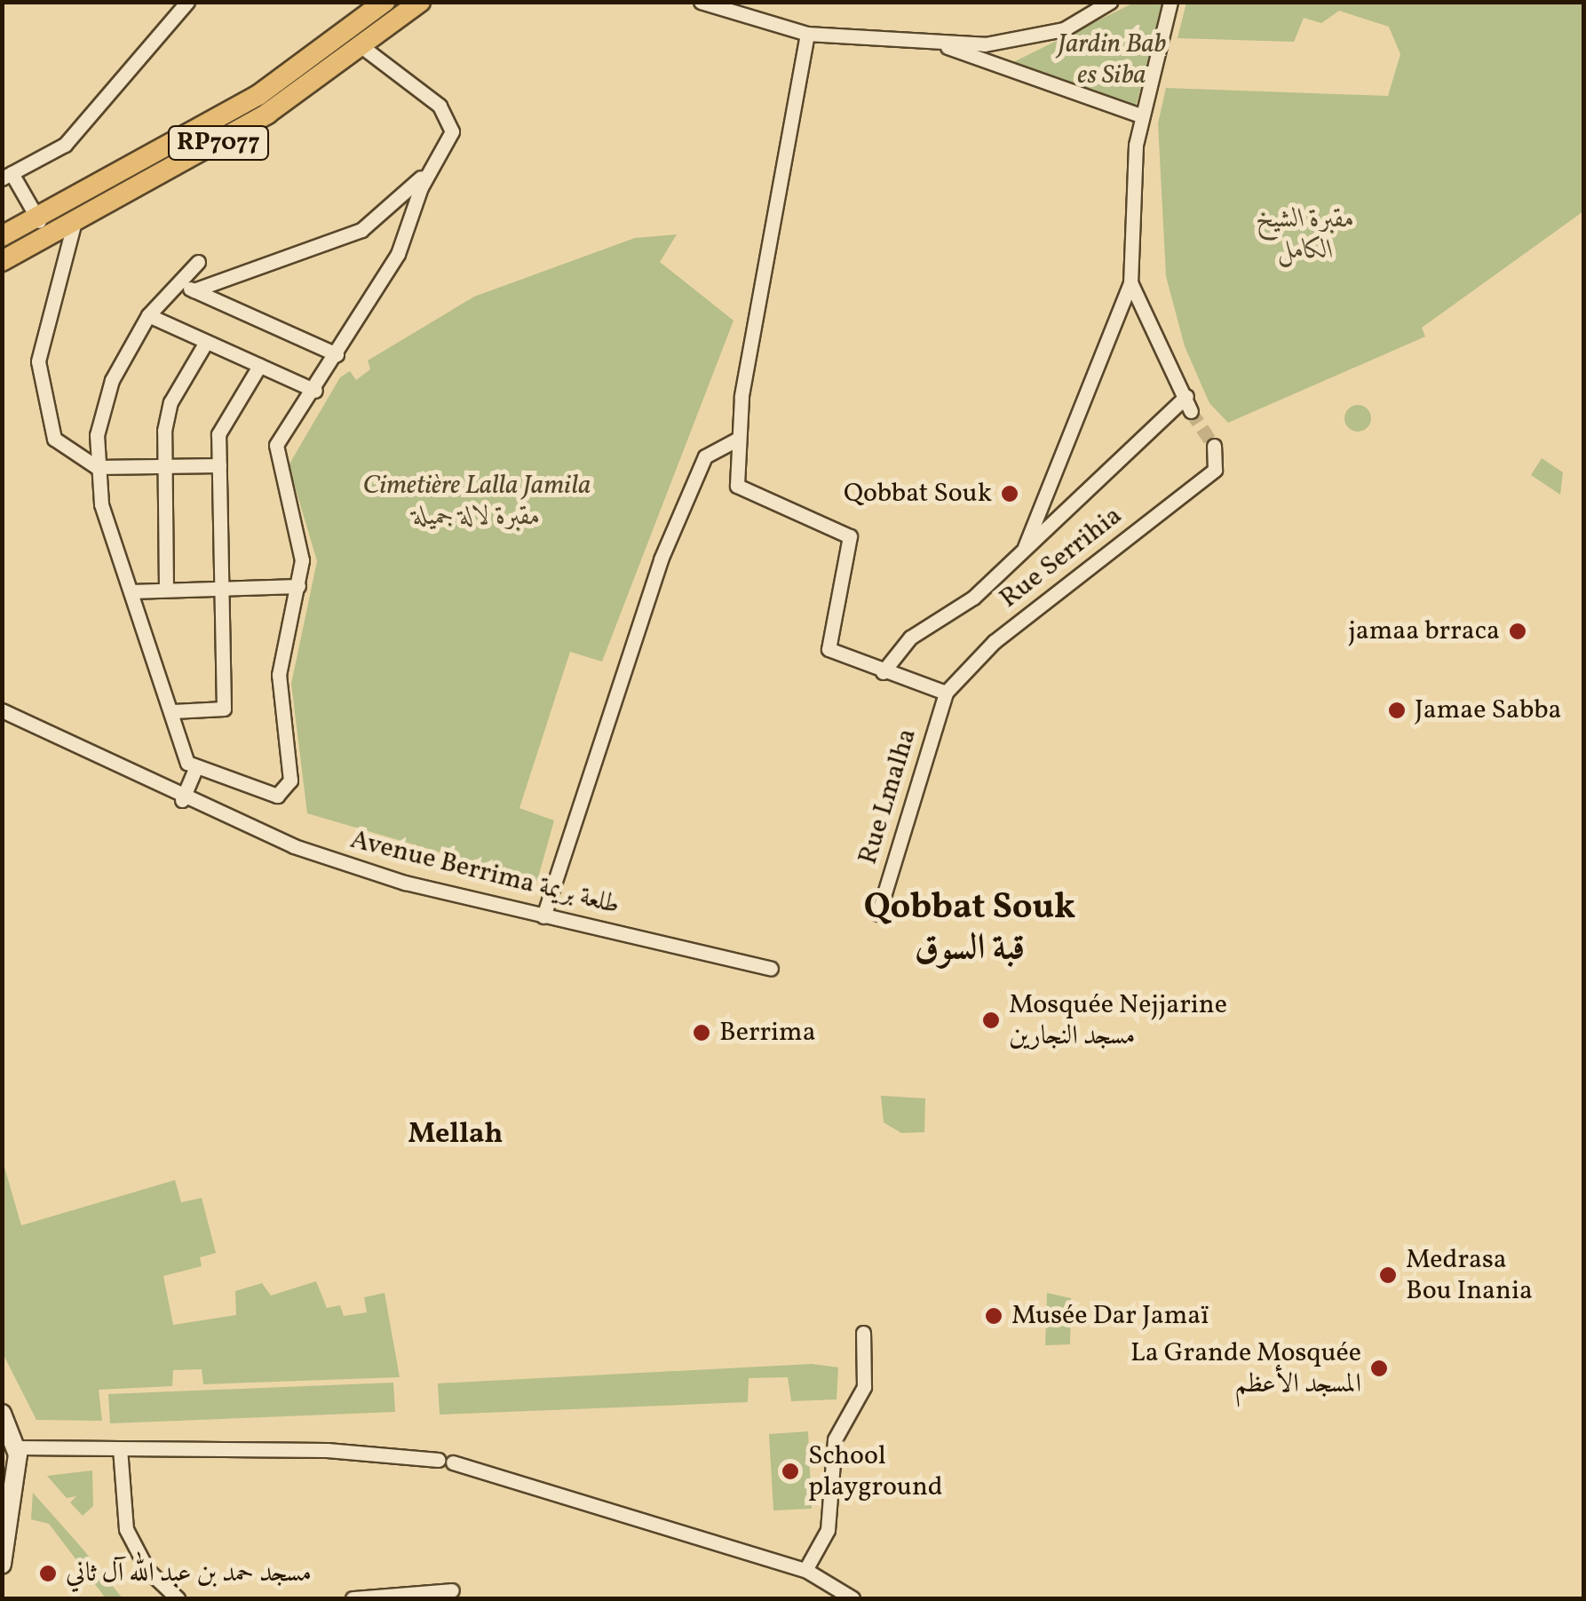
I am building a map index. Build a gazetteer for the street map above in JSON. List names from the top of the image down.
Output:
{
  "streets": {
    "main road": ["RP7077"],
    "street": ["Rue Serrihia", "Rue Lmalha", "Avenue Berrima طلعة بريمة"]
  },
  "crossings": [
    ["Rue Serrihia", "Rue Lmalha"]
  ],
  "districts": ["Qobbat Souk قبة السوق", "Mellah"],
  "parks": ["Jardin Bab es Siba", "مقبرة الشيخ الكامل", "Cimetière Lalla Jamila مقبرة لالة جميلة"],
  "places": [
    "Qobbat Souk",
    "jamaa brraca",
    "Jamae Sabba",
    "Mosquée Nejjarine مسجد النجارين",
    "Berrima",
    "Medrasa Bou Inania",
    "Musée Dar Jamaï",
    "La Grande Mosquée المسجد الأعظم",
    "School playground",
    "مسجد حمد بن عبد الله آل ثاني"
  ]
}
